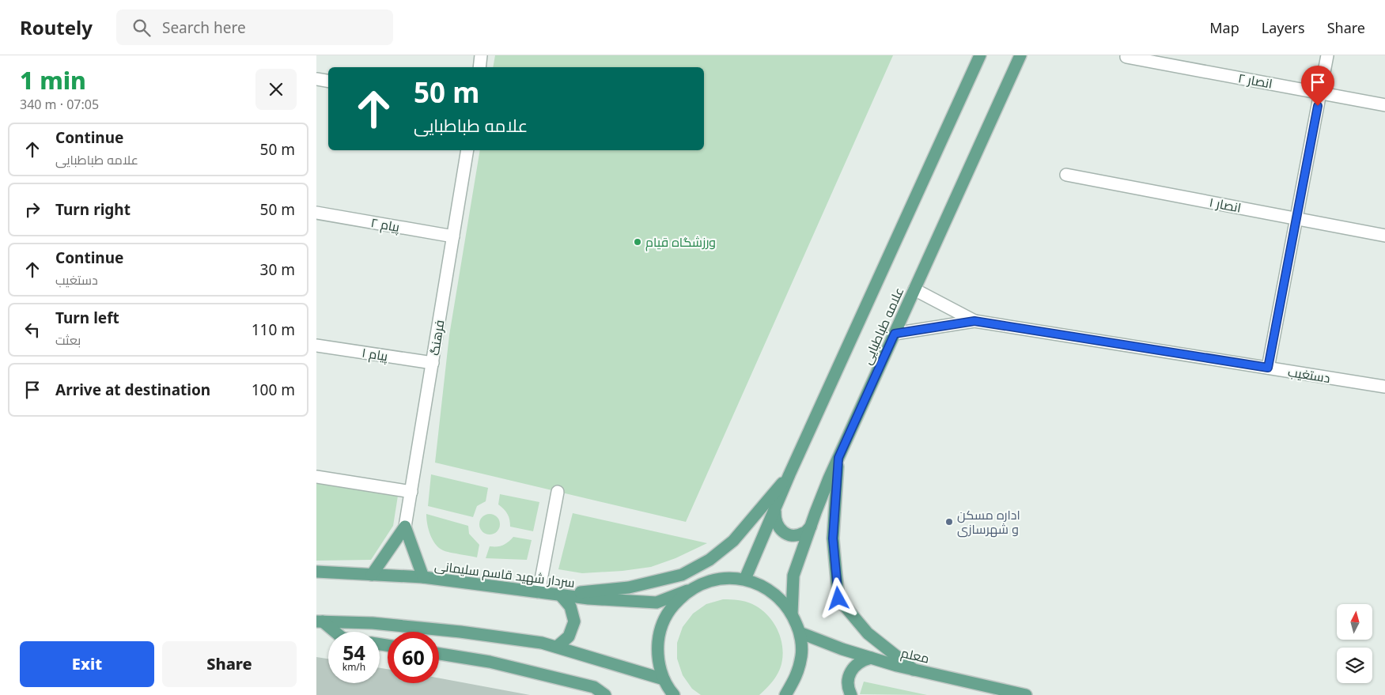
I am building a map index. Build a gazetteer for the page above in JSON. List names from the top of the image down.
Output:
{
  "streets": {
    "main road": ["علامه طباطبایی", "سردار شهید قاسم سلیمانی", "معلم"],
    "street": [
      "انصار ۲",
      "انصار ۱",
      "پیام ۲",
      "فرهنگ",
      "پیام ۱",
      "دستغیب"
    ]
  },
  "crossings": [
    ["پیام ۲", "فرهنگ"],
    ["علامه طباطبایی", "سردار شهید قاسم سلیمانی"],
    ["فرهنگ", "پیام ۱"]
  ],
  "places": ["ورزشگاه قیام", "اداره مسکن و شهرسازی"],
  "north": "top",
  "page": {
    "header": "Routely",
    "search": "Search here",
    "nav": ["Map", "Layers", "Share"],
    "heading": ["1 min", "340 m · 07:05"],
    "turn": ["50 m", "علامه طباطبایی"],
    "list": [
      {
        "name": "Continue",
        "note": "علامه طباطبایی",
        "value": "50 m"
      },
      {
        "name": "Turn right",
        "value": "50 m"
      },
      {
        "name": "Continue",
        "note": "دستغیب",
        "value": "30 m"
      },
      {
        "name": "Turn left",
        "note": "بعثت",
        "value": "110 m"
      },
      {
        "name": "Arrive at destination",
        "value": "100 m"
      }
    ],
    "speed": "54 km/h",
    "limit": "60",
    "buttons": ["Exit", "Share"]
  }
}
